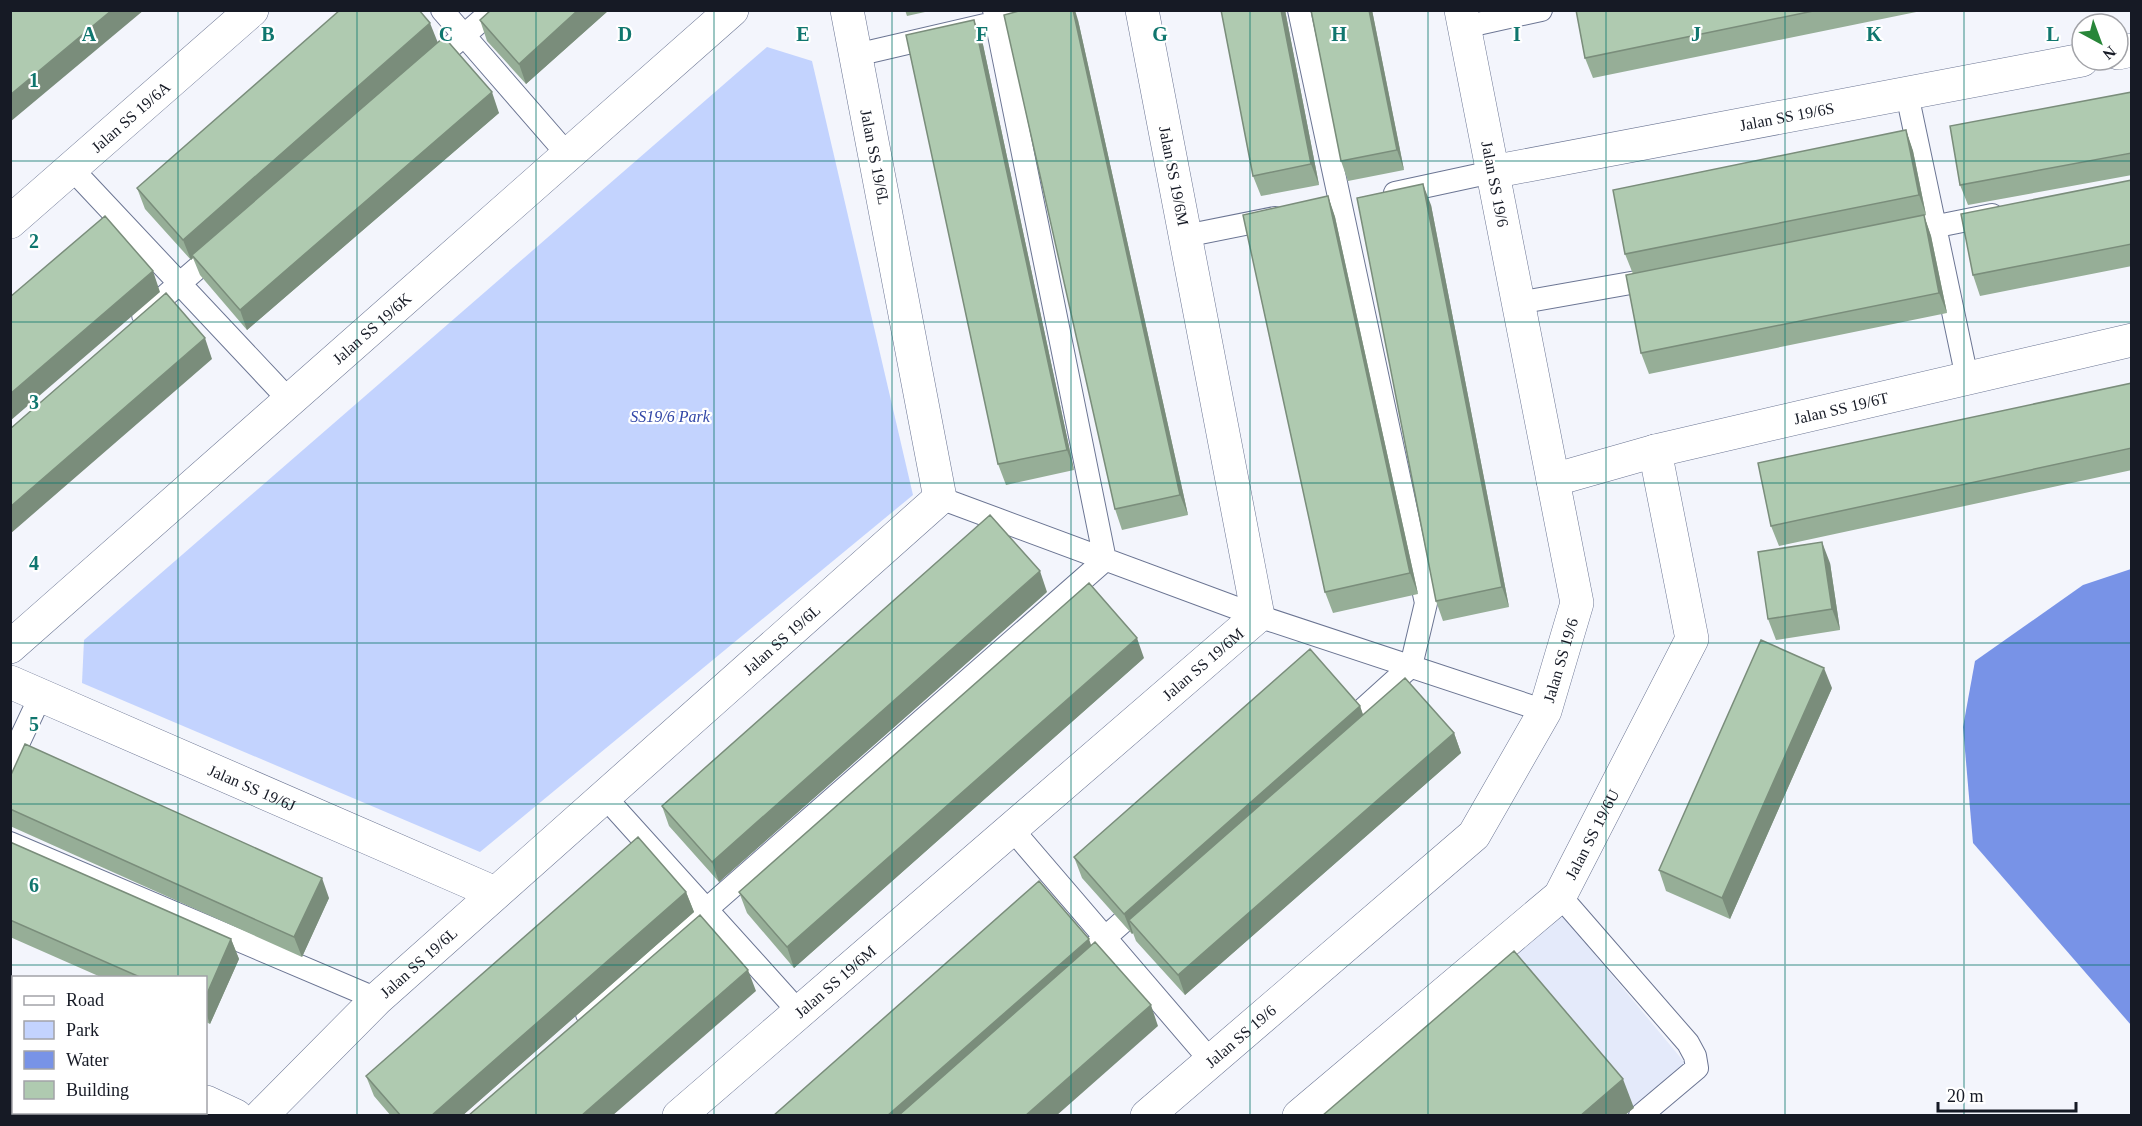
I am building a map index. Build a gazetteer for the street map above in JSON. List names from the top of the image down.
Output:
{
  "streets": {
    "street": [
      "Jalan SS 19/6S",
      "Jalan SS 19/6A",
      "Jalan SS 19/6L",
      "Jalan SS 19/6M",
      "Jalan SS 19/6",
      "Jalan SS 19/6K",
      "Jalan SS 19/6T",
      "Jalan SS 19/6J",
      "Jalan SS 19/6U"
    ]
  },
  "crossings": [
    ["Jalan SS 19/6S", "Jalan SS 19/6"],
    ["Jalan SS 19/6L", "Jalan SS 19/6J"],
    ["Jalan SS 19/6", "Jalan SS 19/6T"],
    ["Jalan SS 19/6T", "Jalan SS 19/6U"]
  ],
  "parks": ["SS19/6 Park"],
  "legend": [
    "Road",
    "Park",
    "Water",
    "Building"
  ],
  "scale_bar": "20 m",
  "north": "bottom right",
  "grid": {
    "columns": [
      "A",
      "B",
      "C",
      "D",
      "E",
      "F",
      "G",
      "H",
      "I",
      "J",
      "K",
      "L"
    ],
    "rows": [
      "1",
      "2",
      "3",
      "4",
      "5",
      "6"
    ]
  }
}
